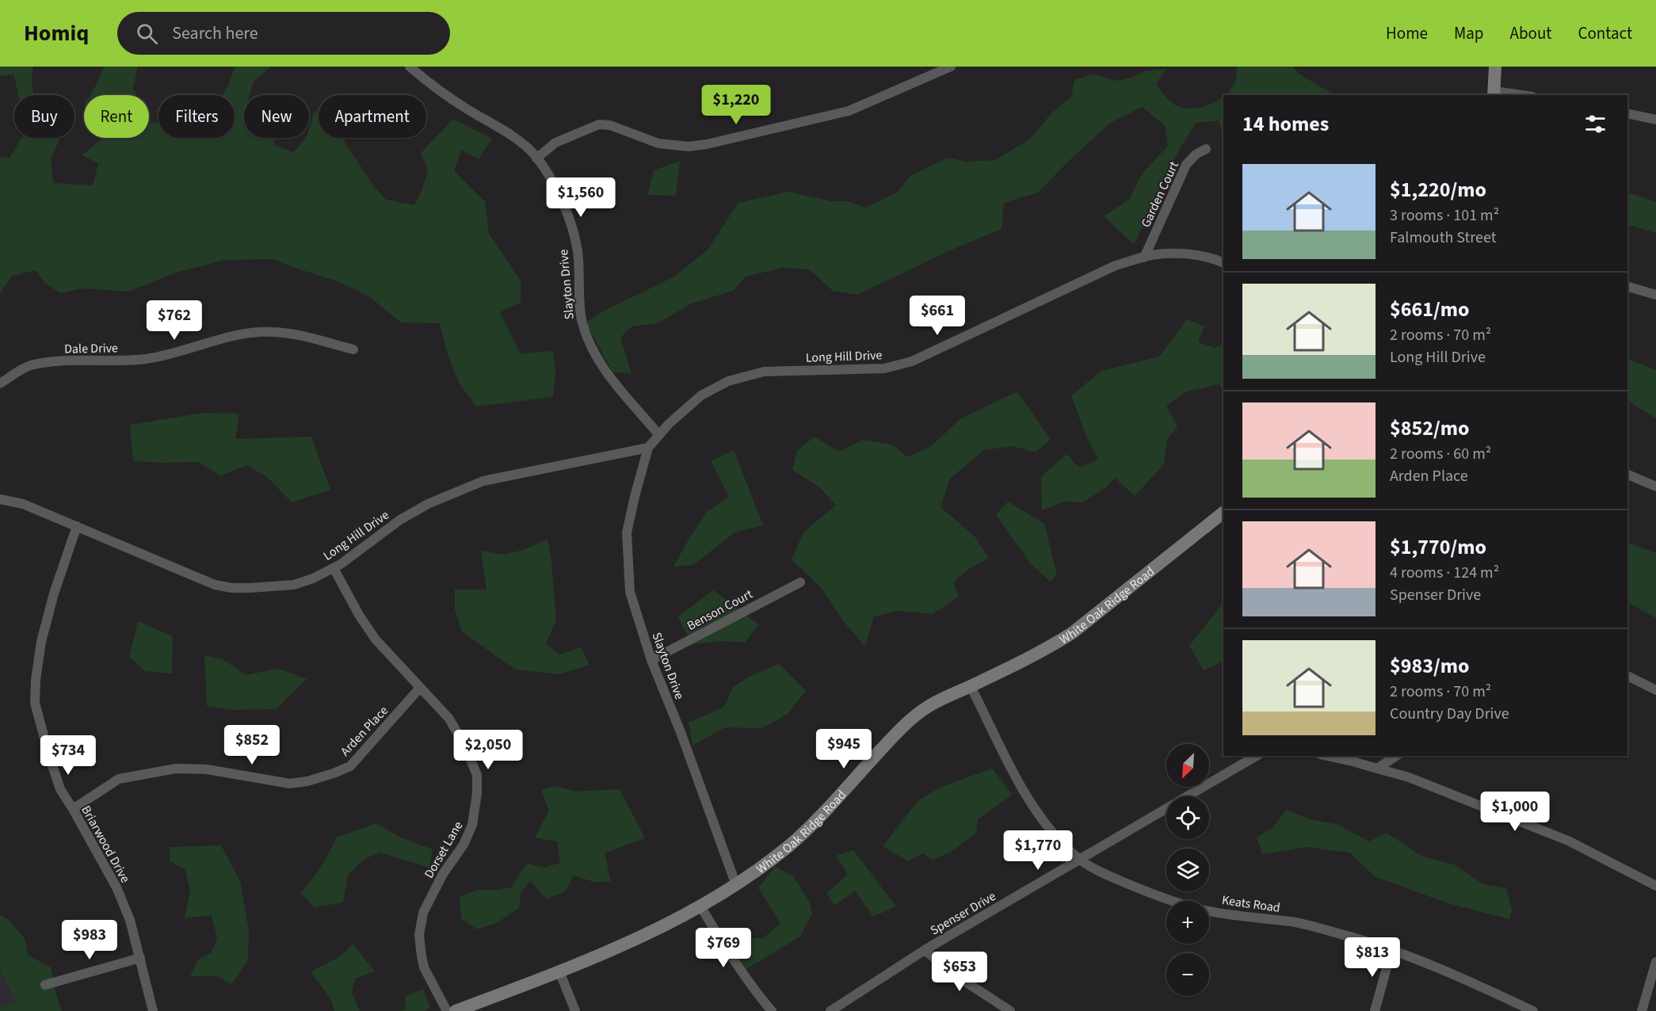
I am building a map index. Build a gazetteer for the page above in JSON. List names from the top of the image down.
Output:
{
  "streets": {
    "street": [
      "Garden Court",
      "Slayton Drive",
      "Dale Drive",
      "Long Hill Drive",
      "White Oak Ridge Road",
      "Benson Court",
      "Arden Place",
      "Briarwood Drive",
      "Dorset Lane",
      "Keats Road",
      "Spenser Drive"
    ]
  },
  "crossings": [
    ["Garden Court", "Long Hill Drive"],
    ["Slayton Drive", "Long Hill Drive"],
    ["Slayton Drive", "White Oak Ridge Road"],
    ["Slayton Drive", "Benson Court"],
    ["Long Hill Drive", "Briarwood Drive"],
    ["Long Hill Drive", "Dorset Lane"],
    ["White Oak Ridge Road", "Keats Road"],
    ["Arden Place", "Briarwood Drive"],
    ["Arden Place", "Dorset Lane"],
    ["Keats Road", "Spenser Drive"]
  ],
  "north": "bottom left",
  "page": {
    "header": "Homiq",
    "search": "Search here",
    "nav": [
      "Home",
      "Map",
      "About",
      "Contact"
    ],
    "price": [
      "$1,220",
      "$1,560",
      "$661",
      "$762",
      "$852",
      "$945",
      "$2,050",
      "$734",
      "$1,000",
      "$1,770",
      "$983",
      "$769",
      "$813",
      "$653"
    ],
    "chip": [
      "Buy",
      "Rent",
      "Filters",
      "New",
      "Apartment"
    ],
    "heading": "14 homes",
    "list": [
      {
        "name": "$1,220/mo",
        "note": "3 rooms · 101 m² · Falmouth Street"
      },
      {
        "name": "$661/mo",
        "note": "2 rooms · 70 m² · Long Hill Drive"
      },
      {
        "name": "$852/mo",
        "note": "2 rooms · 60 m² · Arden Place"
      },
      {
        "name": "$1,770/mo",
        "note": "4 rooms · 124 m² · Spenser Drive"
      },
      {
        "name": "$983/mo",
        "note": "2 rooms · 70 m² · Country Day Drive"
      }
    ],
    "map_buttons": ["+", "−"]
  }
}
